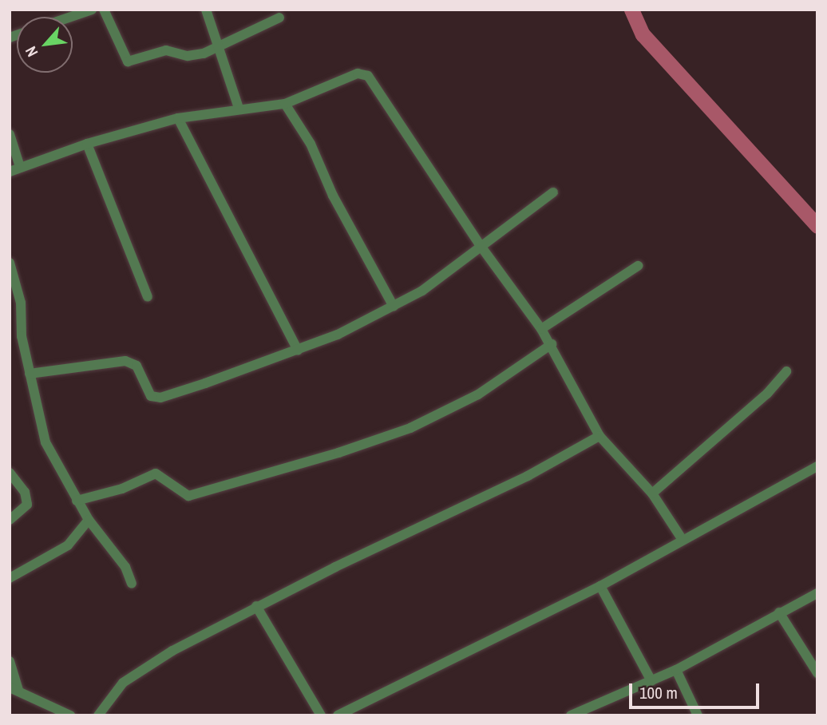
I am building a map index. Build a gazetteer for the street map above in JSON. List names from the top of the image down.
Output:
{
  "scale_bar": "100 m",
  "north": "bottom left"
}
